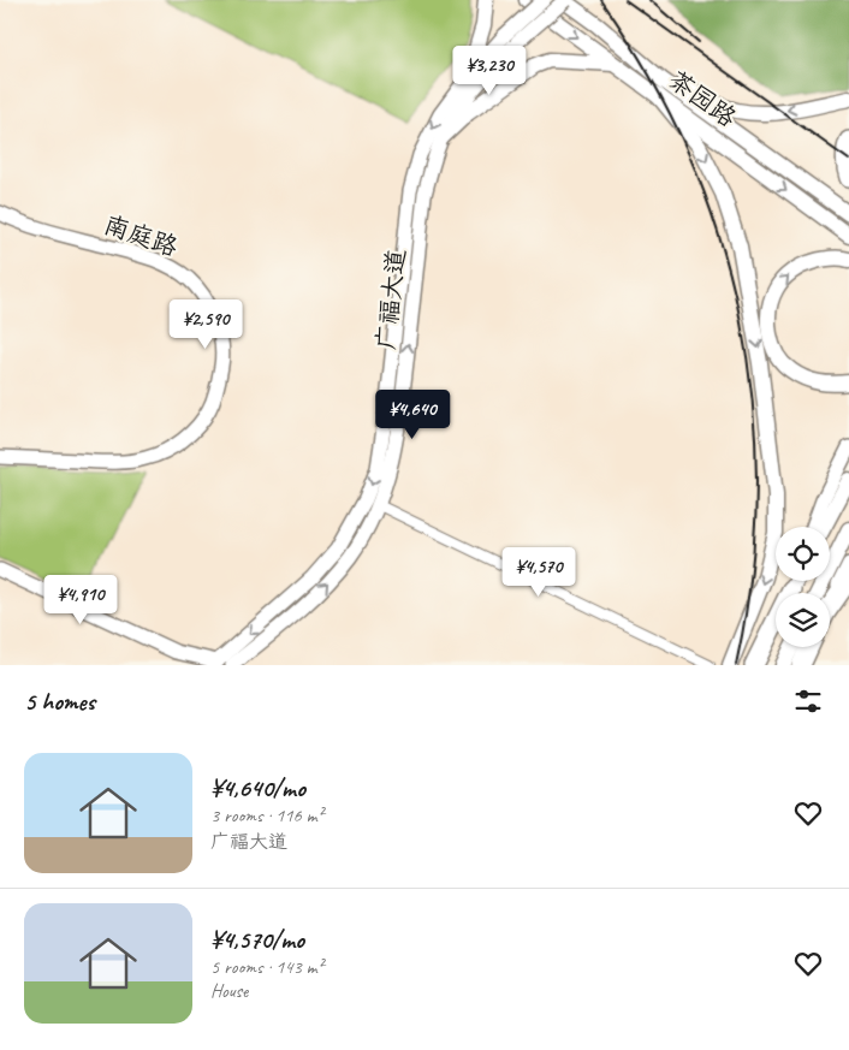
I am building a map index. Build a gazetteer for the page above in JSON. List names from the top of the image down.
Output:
{
  "streets": {
    "main road": ["茶园路", "南庭路", "广福大道"]
  },
  "crossings": [
    ["茶园路", "广福大道"]
  ],
  "page": {
    "price": [
      "¥3,230",
      "¥2,590",
      "¥4,640",
      "¥4,570",
      "¥4,910"
    ],
    "heading": "5 homes",
    "list": [
      {
        "name": "¥4,640/mo",
        "note": "3 rooms · 116 m² · 广福大道"
      },
      {
        "name": "¥4,570/mo",
        "note": "5 rooms · 143 m² · House"
      }
    ]
  }
}
